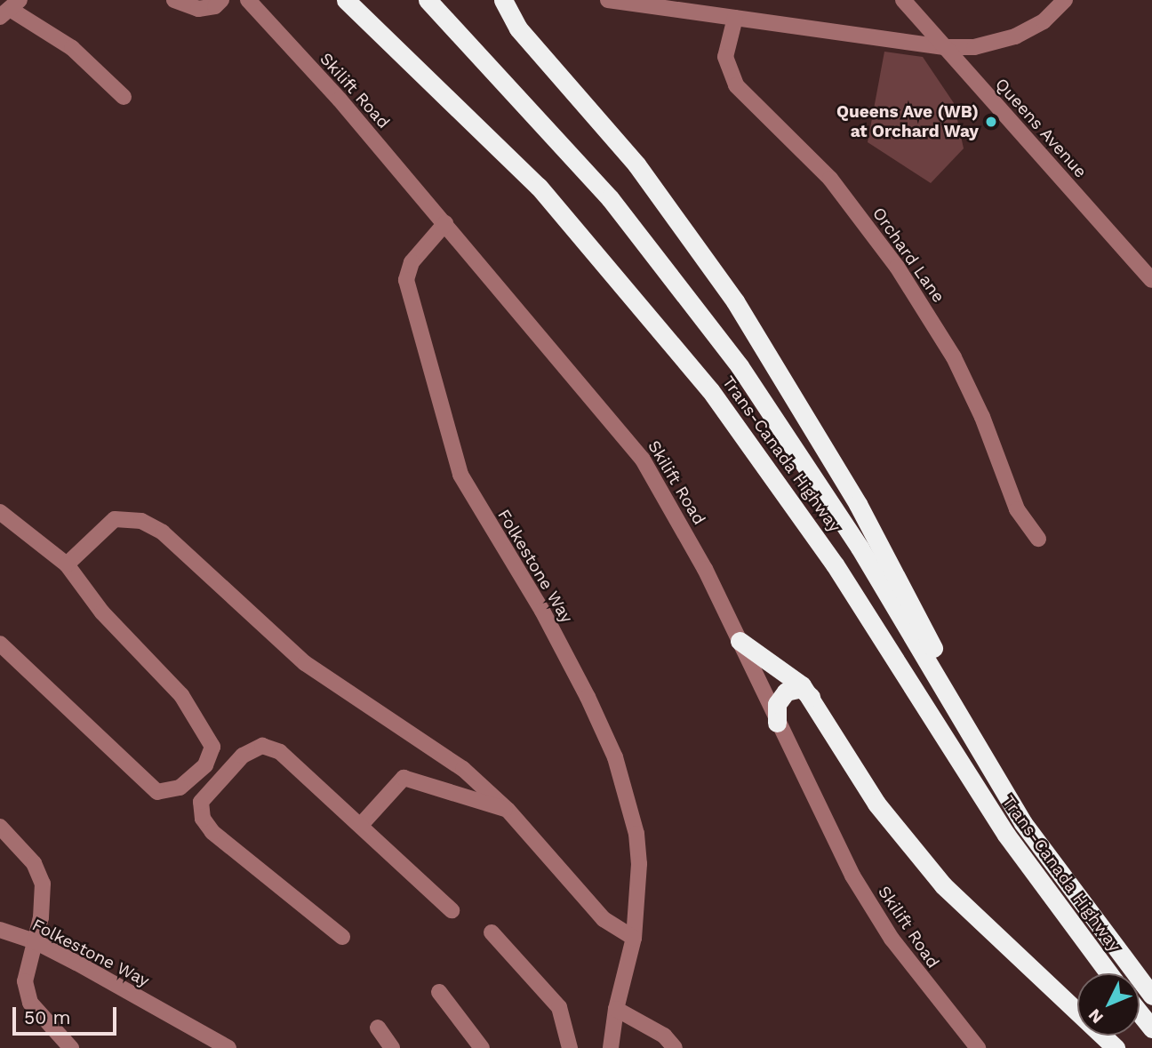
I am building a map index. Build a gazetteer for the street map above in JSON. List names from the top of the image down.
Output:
{
  "streets": {
    "highway": ["Trans-Canada Highway"],
    "street": [
      "Skilift Road",
      "Queens Avenue",
      "Orchard Lane",
      "Folkestone Way"
    ]
  },
  "crossings": [
    ["Skilift Road", "Folkestone Way"]
  ],
  "places": ["Queens Ave (WB) at Orchard Way"],
  "scale_bar": "50 m",
  "north": "bottom left"
}
